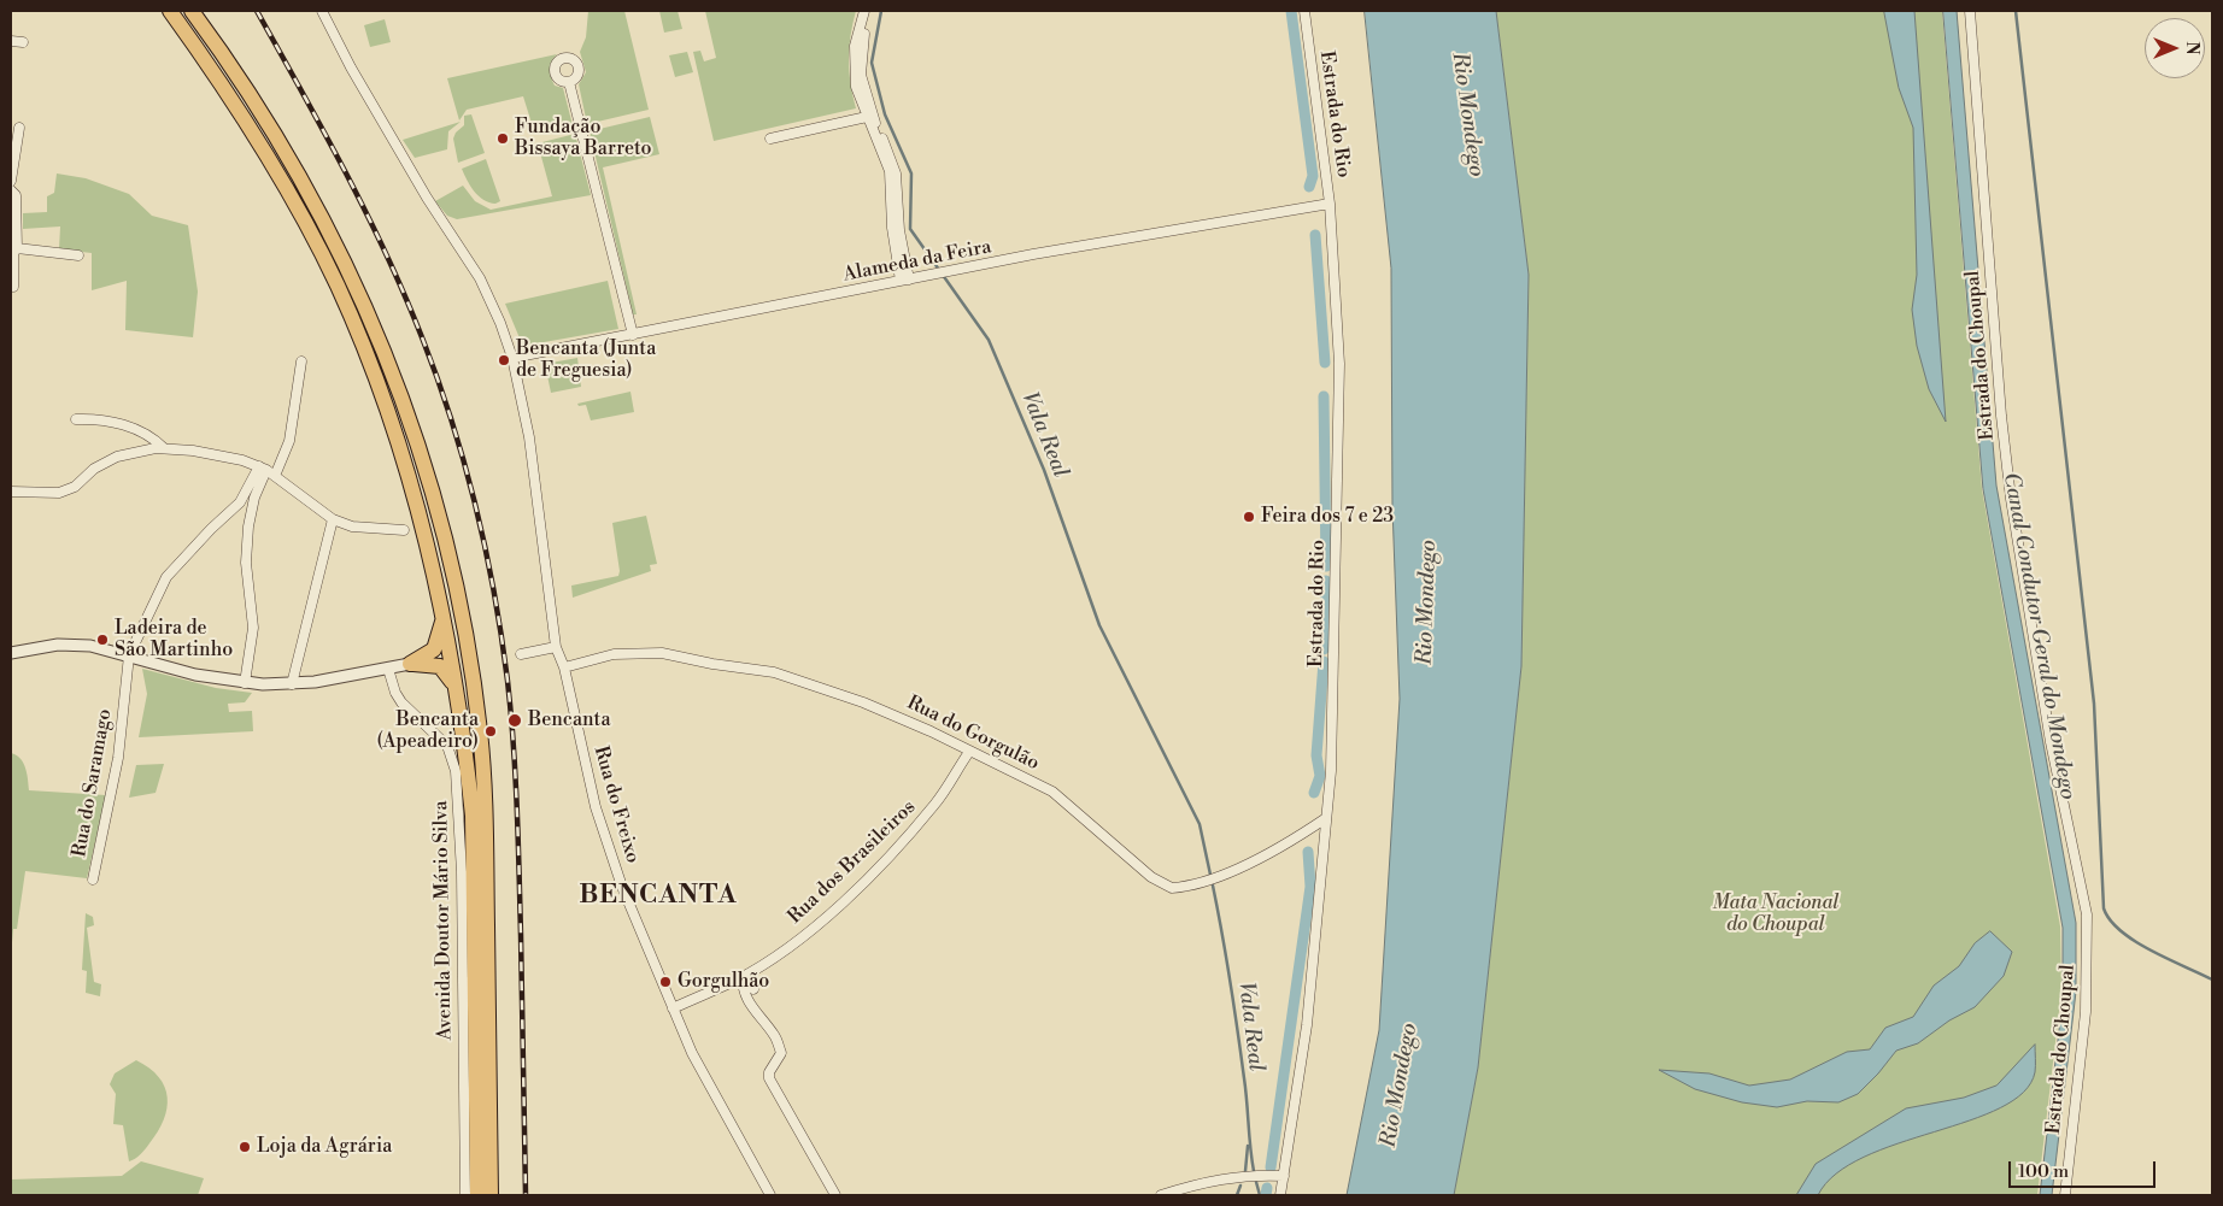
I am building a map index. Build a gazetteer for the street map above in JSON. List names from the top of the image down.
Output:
{
  "streets": {
    "street": [
      "Estrada do Rio",
      "Alameda da Feira",
      "Estrada do Choupal",
      "Rua do Gorgulão",
      "Rua do Saramago",
      "Rua do Freixo",
      "Rua dos Brasileiros",
      "Avenida Doutor Mário Silva"
    ]
  },
  "crossings": [
    ["Estrada do Rio", "Alameda da Feira"],
    ["Estrada do Rio", "Rua do Gorgulão"],
    ["Alameda da Feira", "Rua do Freixo"],
    ["Rua do Gorgulão", "Rua do Freixo"],
    ["Rua do Gorgulão", "Rua dos Brasileiros"],
    ["Rua do Freixo", "Rua dos Brasileiros"]
  ],
  "districts": ["BENCANTA"],
  "water": ["Rio Mondego", "Vala Real", "Canal Condutor Geral do Mondego"],
  "parks": ["Mata Nacional do Choupal"],
  "places": [
    "Fundação Bissaya Barreto",
    "Bencanta (Junta de Freguesia)",
    "Feira dos 7 e 23",
    "Ladeira de São Martinho",
    "Bencanta",
    "Bencanta (Apeadeiro)",
    "Gorgulhão",
    "Loja da Agrária"
  ],
  "scale_bar": "100 m",
  "north": "right"
}
